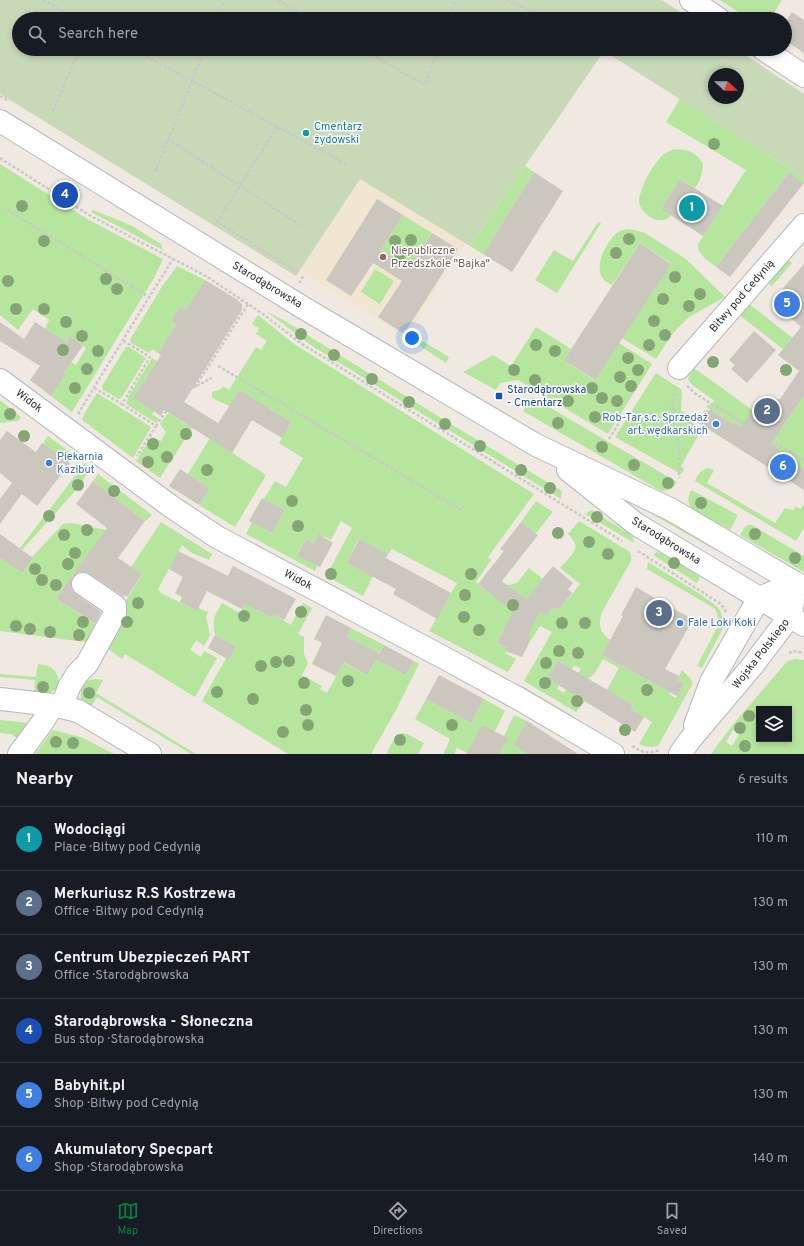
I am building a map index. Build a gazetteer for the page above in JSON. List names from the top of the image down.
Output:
{
  "streets": {
    "street": [
      "Starodąbrowska",
      "Bitwy pod Cedynią",
      "Widok",
      "Wojska Polskiego"
    ]
  },
  "crossings": [
    ["Starodąbrowska", "Wojska Polskiego"]
  ],
  "places": {
    "other": [
      "Cmentarz żydowski",
      "Niepubliczne Przedszkole \"Bajka\"",
      "Rob-Tar s.c. Sprzedaż art. wędkarskich",
      "Piekarnia Kazibut",
      "Fale Loki Koki"
    ],
    "transit": ["Starodąbrowska - Cmentarz"]
  },
  "north": "right",
  "page": {
    "search": "Search here",
    "pins": [
      "4",
      "1",
      "5",
      "2",
      "6",
      "3"
    ],
    "heading": ["Nearby", "6 results"],
    "list": [
      {
        "mark": "1",
        "name": "Wodociągi",
        "note": "Place · Bitwy pod Cedynią",
        "value": "110 m"
      },
      {
        "mark": "2",
        "name": "Merkuriusz R.S Kostrzewa",
        "note": "Office · Bitwy pod Cedynią",
        "value": "130 m"
      },
      {
        "mark": "3",
        "name": "Centrum Ubezpieczeń PART",
        "note": "Office · Starodąbrowska",
        "value": "130 m"
      },
      {
        "mark": "4",
        "name": "Starodąbrowska - Słoneczna",
        "note": "Bus stop · Starodąbrowska",
        "value": "130 m"
      },
      {
        "mark": "5",
        "name": "Babyhit.pl",
        "note": "Shop · Bitwy pod Cedynią",
        "value": "130 m"
      },
      {
        "mark": "6",
        "name": "Akumulatory Specpart",
        "note": "Shop · Starodąbrowska",
        "value": "140 m"
      }
    ],
    "nav": ["Map", "Directions", "Saved"]
  }
}
